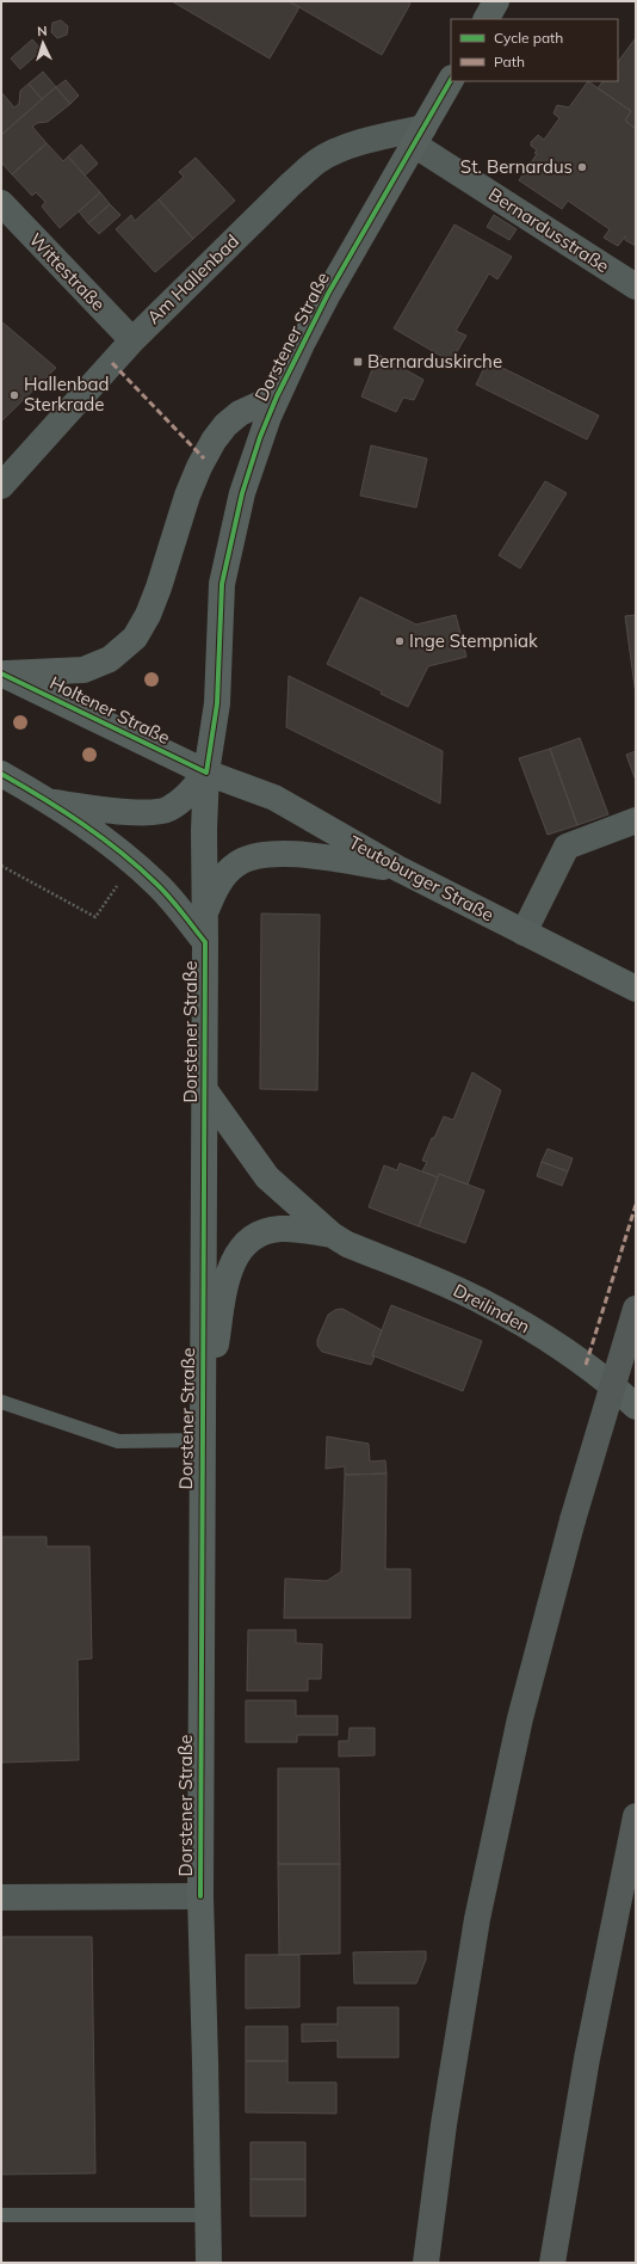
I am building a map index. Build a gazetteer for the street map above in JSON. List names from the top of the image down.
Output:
{
  "streets": {
    "main road": [
      "Dorstener Straße",
      "Holtener Straße",
      "Teutoburger Straße",
      "Dreilinden"
    ],
    "street": ["Bernardusstraße", "Wittestraße", "Am Hallenbad"]
  },
  "crossings": [
    ["Bernardusstraße", "Am Hallenbad"],
    ["Bernardusstraße", "Dorstener Straße"],
    ["Wittestraße", "Am Hallenbad"],
    ["Am Hallenbad", "Dorstener Straße"],
    ["Dorstener Straße", "Holtener Straße"],
    ["Dorstener Straße", "Teutoburger Straße"],
    ["Dorstener Straße", "Dreilinden"],
    ["Holtener Straße", "Teutoburger Straße"]
  ],
  "places": {
    "other": ["St. Bernardus", "Hallenbad Sterkrade", "Inge Stempniak"],
    "transit": ["Bernarduskirche"]
  },
  "legend": ["Cycle path", "Path"],
  "north": "top"
}
